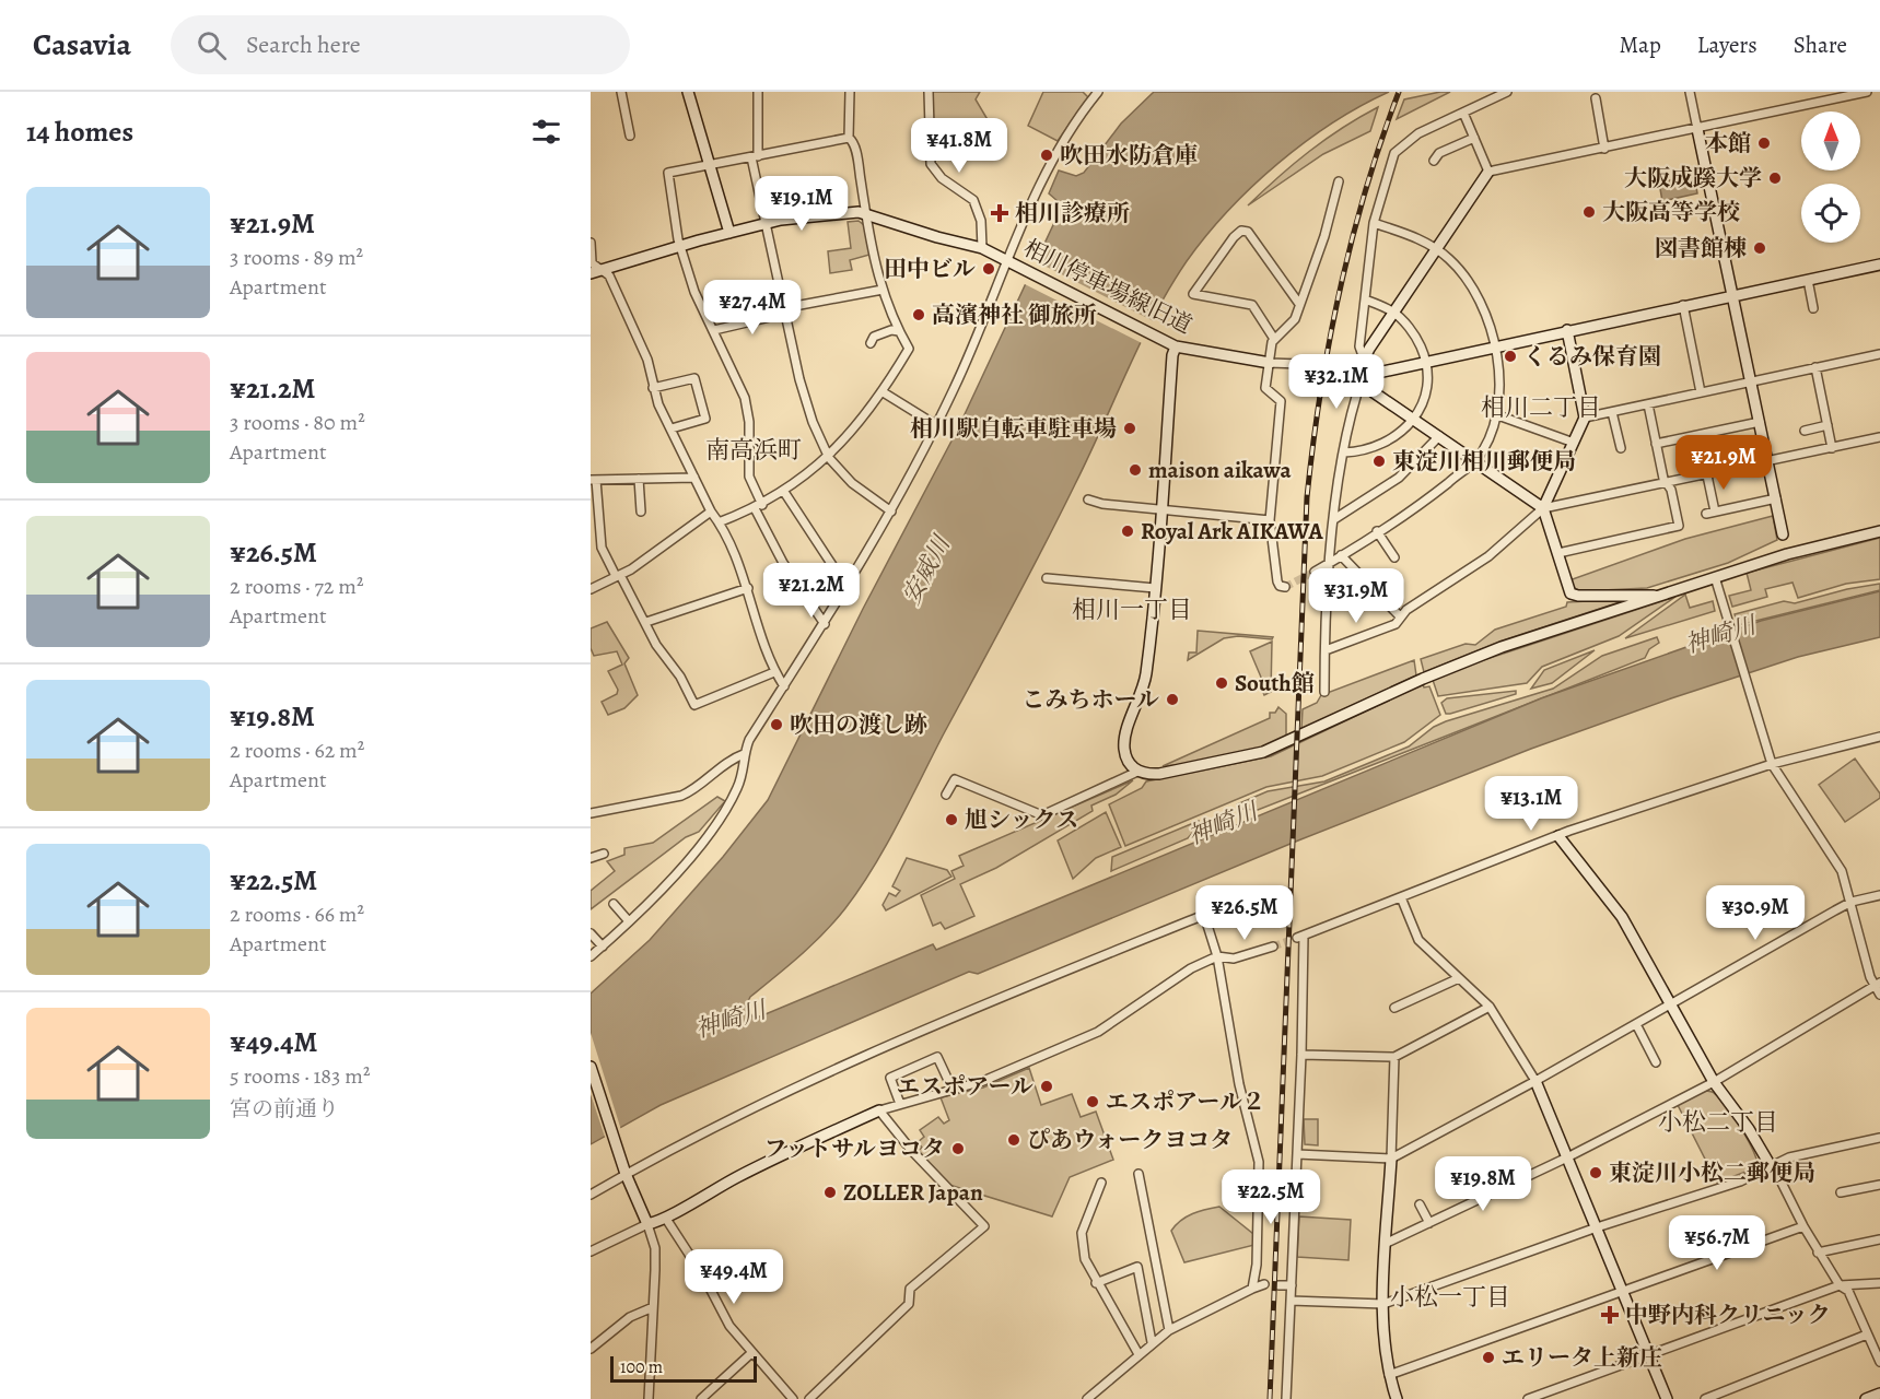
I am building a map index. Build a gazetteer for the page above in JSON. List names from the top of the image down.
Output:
{
  "streets": {
    "street": ["相川停車場線旧道"]
  },
  "districts": [
    "相川二丁目",
    "南高浜町",
    "相川一丁目",
    "小松二丁目",
    "小松一丁目"
  ],
  "water": ["安威川", "神崎川"],
  "places": {
    "other": [
      "本館",
      "吹田水防倉庫",
      "大阪成蹊大学",
      "大阪高等学校",
      "図書館棟",
      "田中ビル",
      "高濱神社 御旅所",
      "くるみ保育園",
      "相川駅自転車駐車場",
      "東淀川相川郵便局",
      "maison aikawa",
      "Royal Ark AIKAWA",
      "South館",
      "こみちホール",
      "吹田の渡し跡",
      "旭シックス",
      "エスポアール",
      "エスポアール２",
      "ぴあウォークヨコタ",
      "フットサルヨコタ",
      "東淀川小松二郵便局",
      "ZOLLER Japan",
      "エリータ上新庄"
    ],
    "health": ["相川診療所", "中野内科クリニック"]
  },
  "scale_bar": "100 m",
  "north": "top",
  "page": {
    "header": "Casavia",
    "search": "Search here",
    "nav": ["Map", "Layers", "Share"],
    "heading": "14 homes",
    "price": [
      "¥41.8M",
      "¥19.1M",
      "¥27.4M",
      "¥32.1M",
      "¥21.9M",
      "¥21.2M",
      "¥31.9M",
      "¥13.1M",
      "¥26.5M",
      "¥30.9M",
      "¥19.8M",
      "¥22.5M",
      "¥56.7M",
      "¥49.4M"
    ],
    "list": [
      {
        "name": "¥21.9M",
        "note": "3 rooms · 89 m² · Apartment"
      },
      {
        "name": "¥21.2M",
        "note": "3 rooms · 80 m² · Apartment"
      },
      {
        "name": "¥26.5M",
        "note": "2 rooms · 72 m² · Apartment"
      },
      {
        "name": "¥19.8M",
        "note": "2 rooms · 62 m² · Apartment"
      },
      {
        "name": "¥22.5M",
        "note": "2 rooms · 66 m² · Apartment"
      },
      {
        "name": "¥49.4M",
        "note": "5 rooms · 183 m² · 宮の前通り"
      }
    ],
    "scale": "100 m"
  }
}
